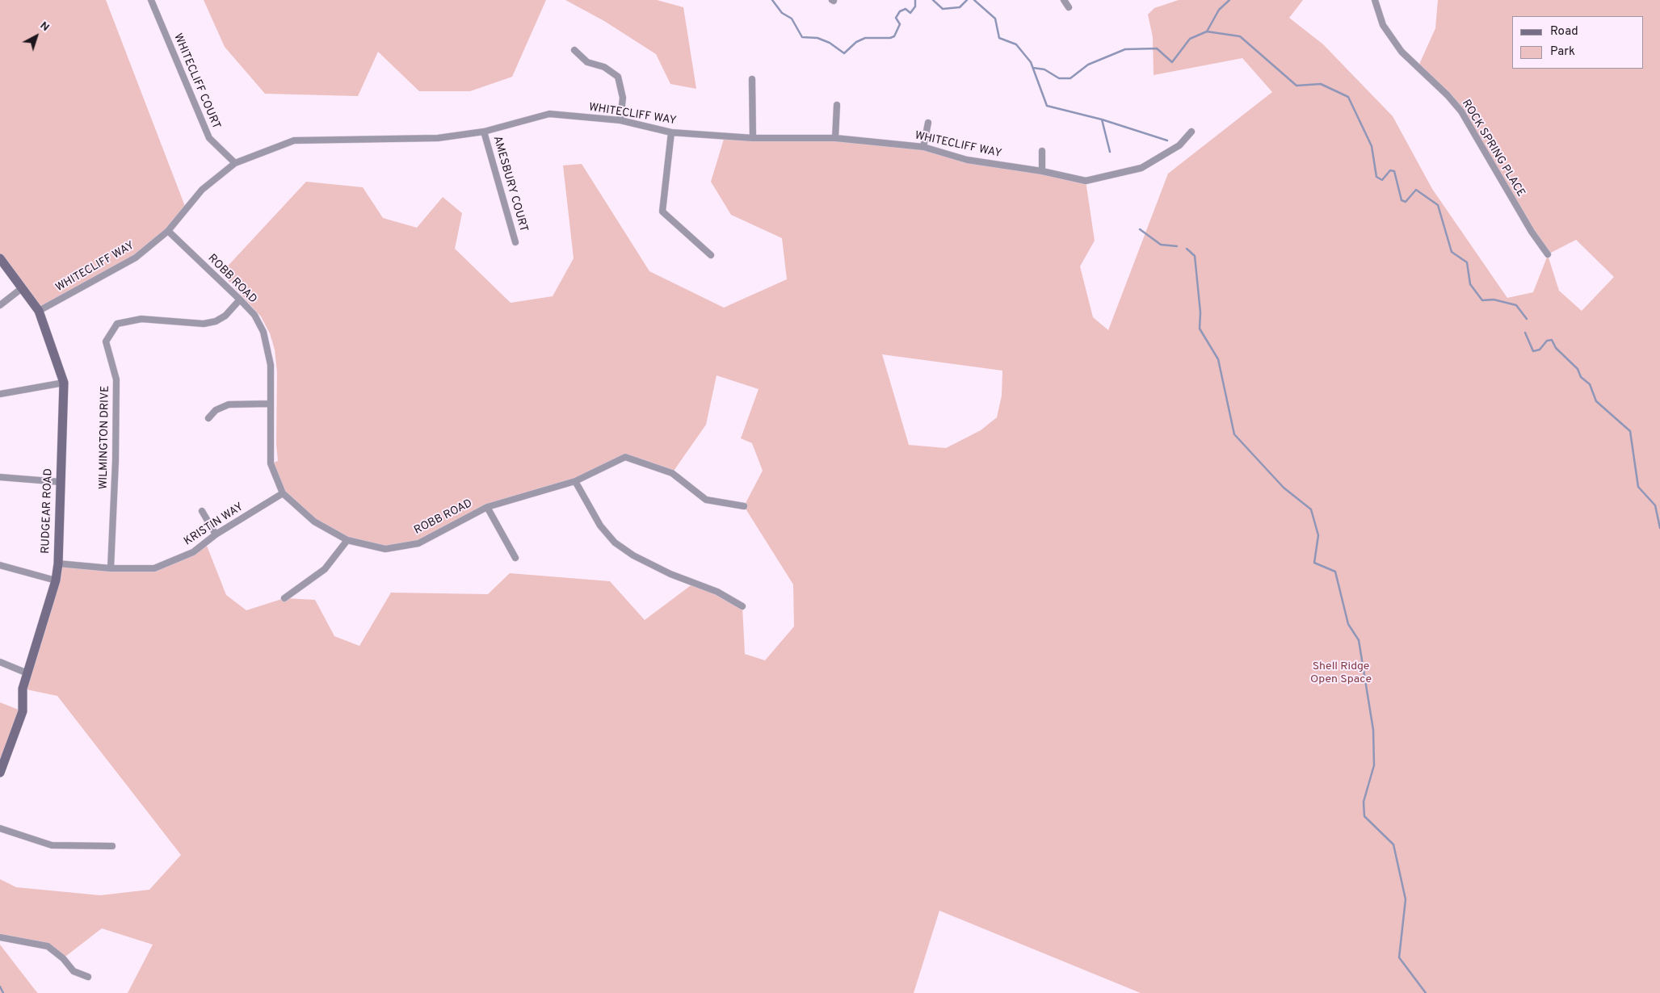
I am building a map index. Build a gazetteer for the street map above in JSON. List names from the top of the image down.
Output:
{
  "streets": {
    "street": [
      "WHITECLIFF COURT",
      "WHITECLIFF WAY",
      "ROCK SPRING PLACE",
      "AMESBURY COURT",
      "ROBB ROAD",
      "WILMINGTON DRIVE",
      "RUDGEAR ROAD",
      "KRISTIN WAY"
    ]
  },
  "crossings": [
    ["WHITECLIFF COURT", "WHITECLIFF WAY"],
    ["WHITECLIFF WAY", "AMESBURY COURT"],
    ["WHITECLIFF WAY", "ROBB ROAD"],
    ["WHITECLIFF WAY", "RUDGEAR ROAD"],
    ["ROBB ROAD", "WILMINGTON DRIVE"],
    ["ROBB ROAD", "KRISTIN WAY"],
    ["WILMINGTON DRIVE", "KRISTIN WAY"],
    ["RUDGEAR ROAD", "KRISTIN WAY"]
  ],
  "parks": ["Shell Ridge Open Space"],
  "legend": ["Road", "Park"],
  "north": "top right"
}
